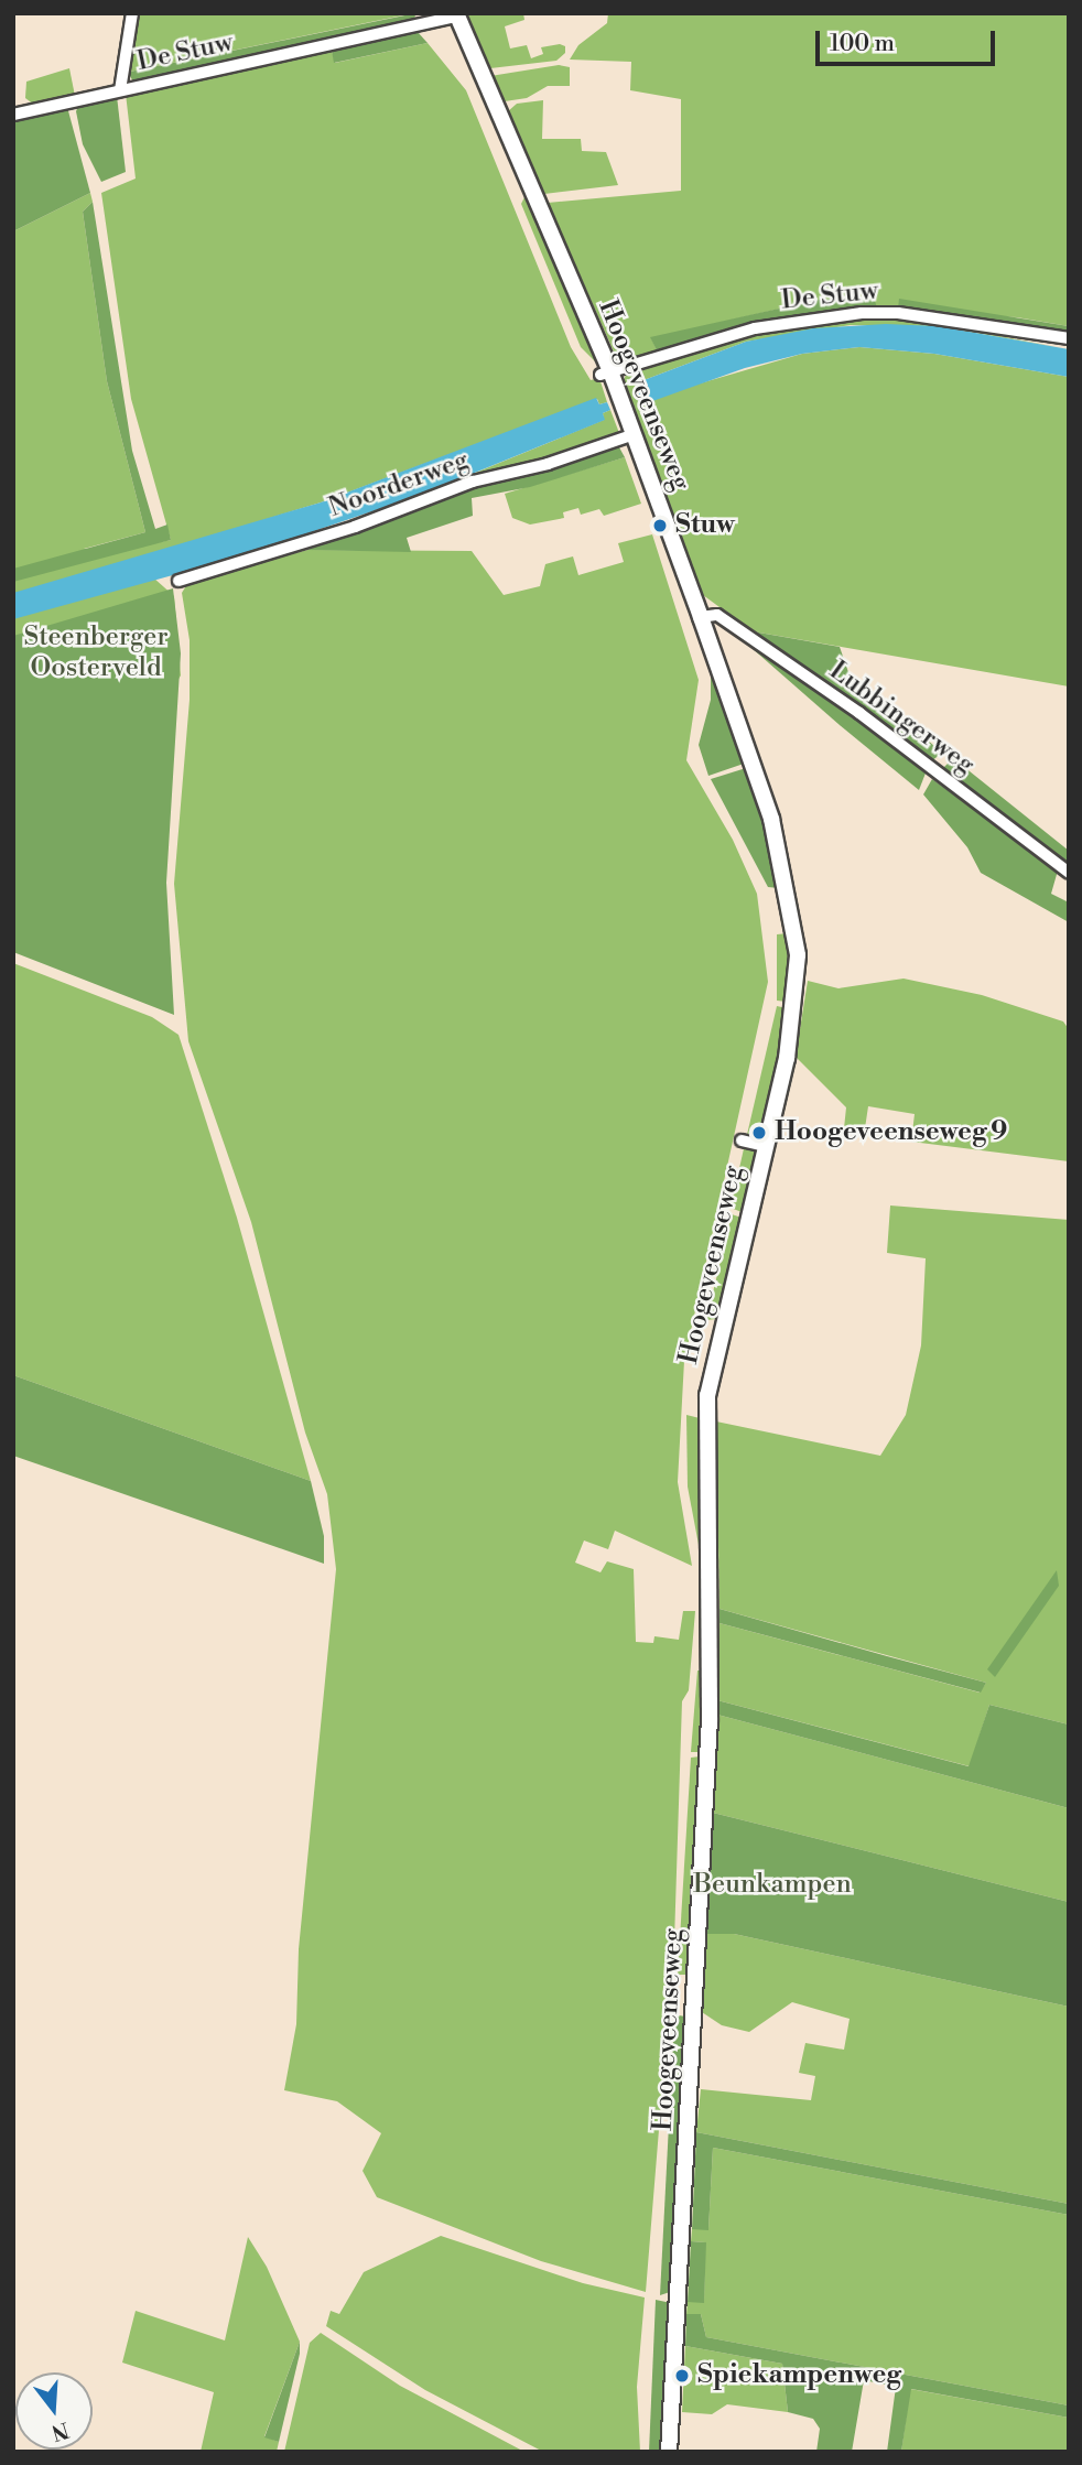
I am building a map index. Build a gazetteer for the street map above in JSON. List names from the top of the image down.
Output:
{
  "streets": {
    "main road": ["Hoogeveenseweg"],
    "street": ["De Stuw", "Noorderweg", "Lubbingerweg"]
  },
  "crossings": [
    ["De Stuw", "Hoogeveenseweg"],
    ["Hoogeveenseweg", "Noorderweg"],
    ["Hoogeveenseweg", "Lubbingerweg"]
  ],
  "parks": ["Steenberger Oosterveld", "Beunkampen"],
  "places": ["Stuw", "Hoogeveenseweg 9", "Spiekampenweg"],
  "scale_bar": "100 m",
  "north": "bottom"
}
